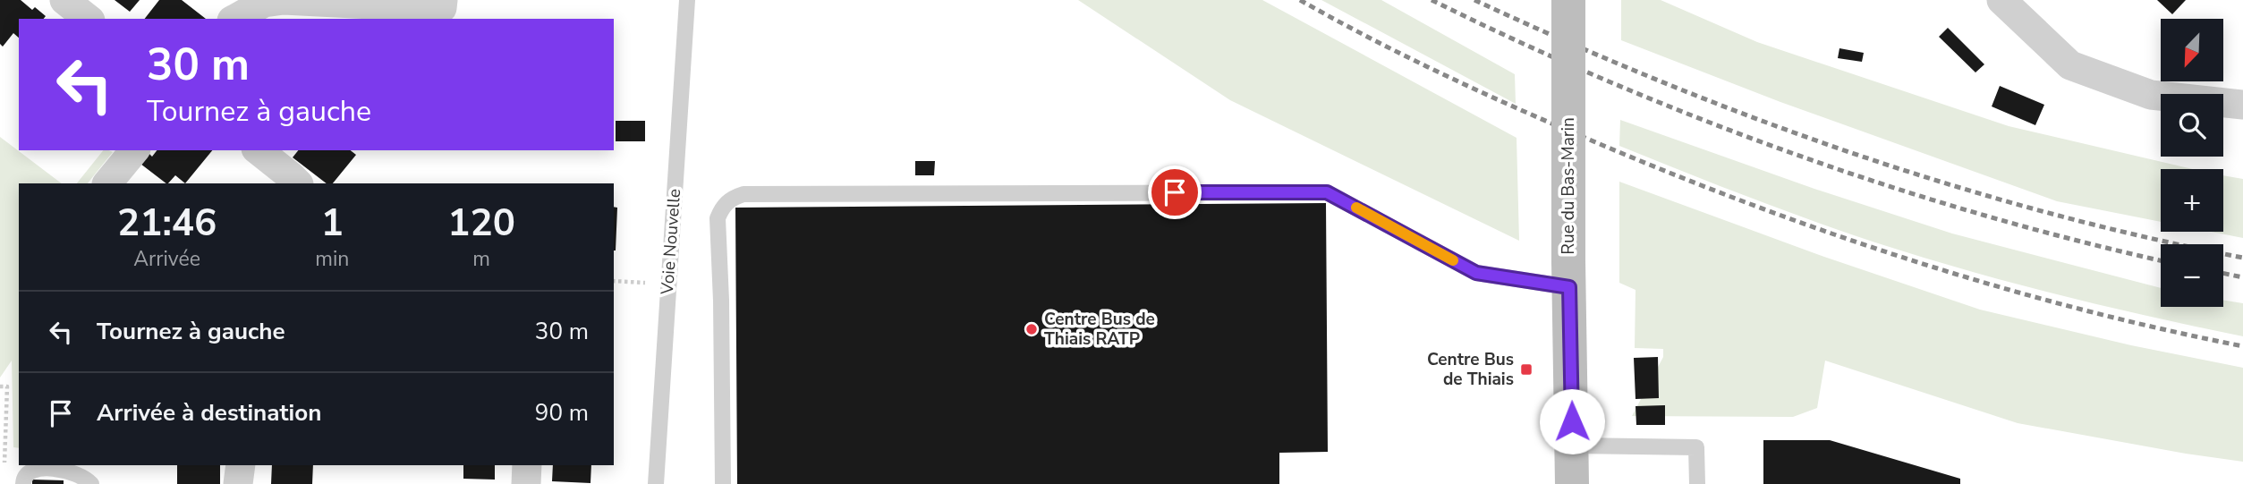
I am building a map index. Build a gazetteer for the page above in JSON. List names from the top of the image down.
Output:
{
  "streets": {
    "main road": ["Rue du Bas-Marin"],
    "lane": ["Voie Nouvelle"]
  },
  "places": {
    "other": ["Centre Bus de Thiais RATP"],
    "transit": ["Centre Bus de Thiais"]
  },
  "north": "bottom left",
  "page": {
    "map_buttons": ["+", "−"],
    "turn": ["30 m", "Tournez à gauche"],
    "eta": [
      "21:46",
      "Arrivée",
      "1",
      "min",
      "120",
      "m"
    ],
    "list": [
      {
        "name": "Tournez à gauche",
        "value": "30 m"
      },
      {
        "name": "Arrivée à destination",
        "value": "90 m"
      }
    ]
  }
}
